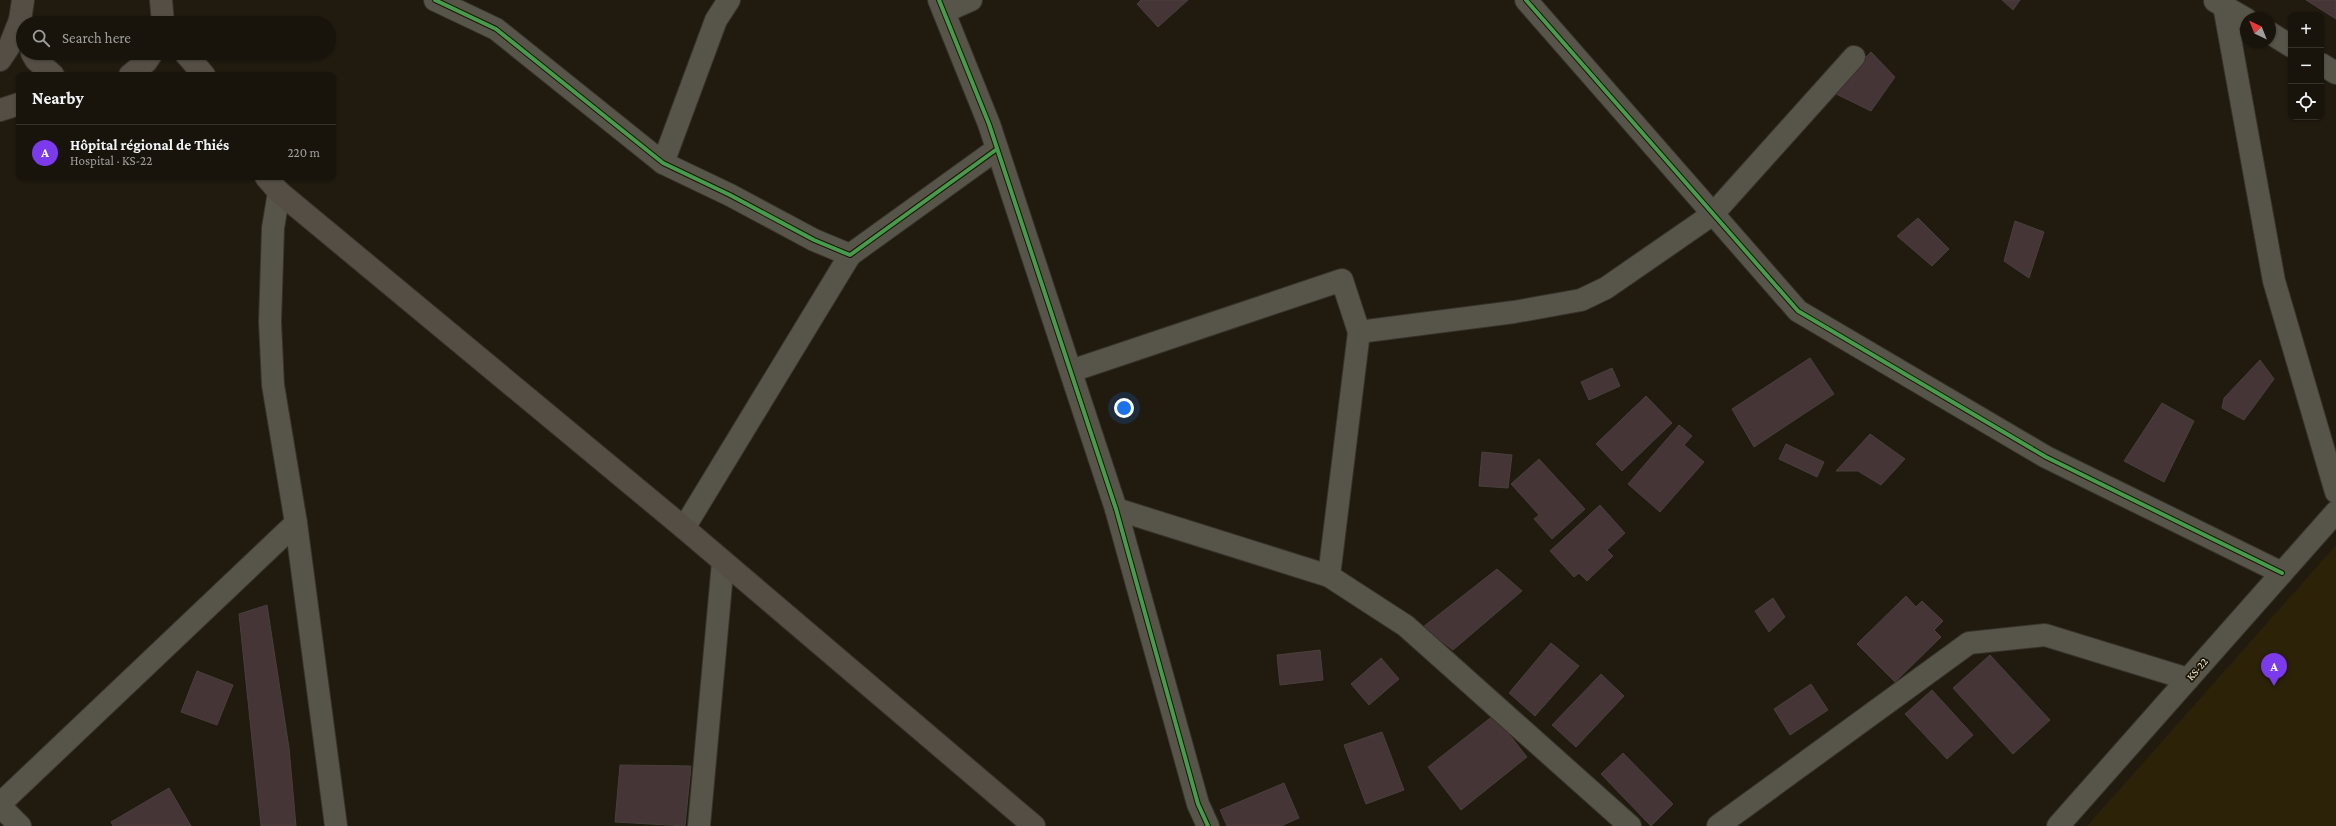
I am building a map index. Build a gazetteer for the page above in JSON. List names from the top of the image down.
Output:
{
  "streets": {
    "street": ["KS-22"]
  },
  "north": "top left",
  "page": {
    "map_buttons": ["+", "−"],
    "search": "Search here",
    "heading": "Nearby",
    "list": [
      {
        "mark": "A",
        "name": "Hôpital régional de Thiés",
        "note": "Hospital · KS-22",
        "value": "220 m"
      }
    ],
    "pins": "A"
  }
}
